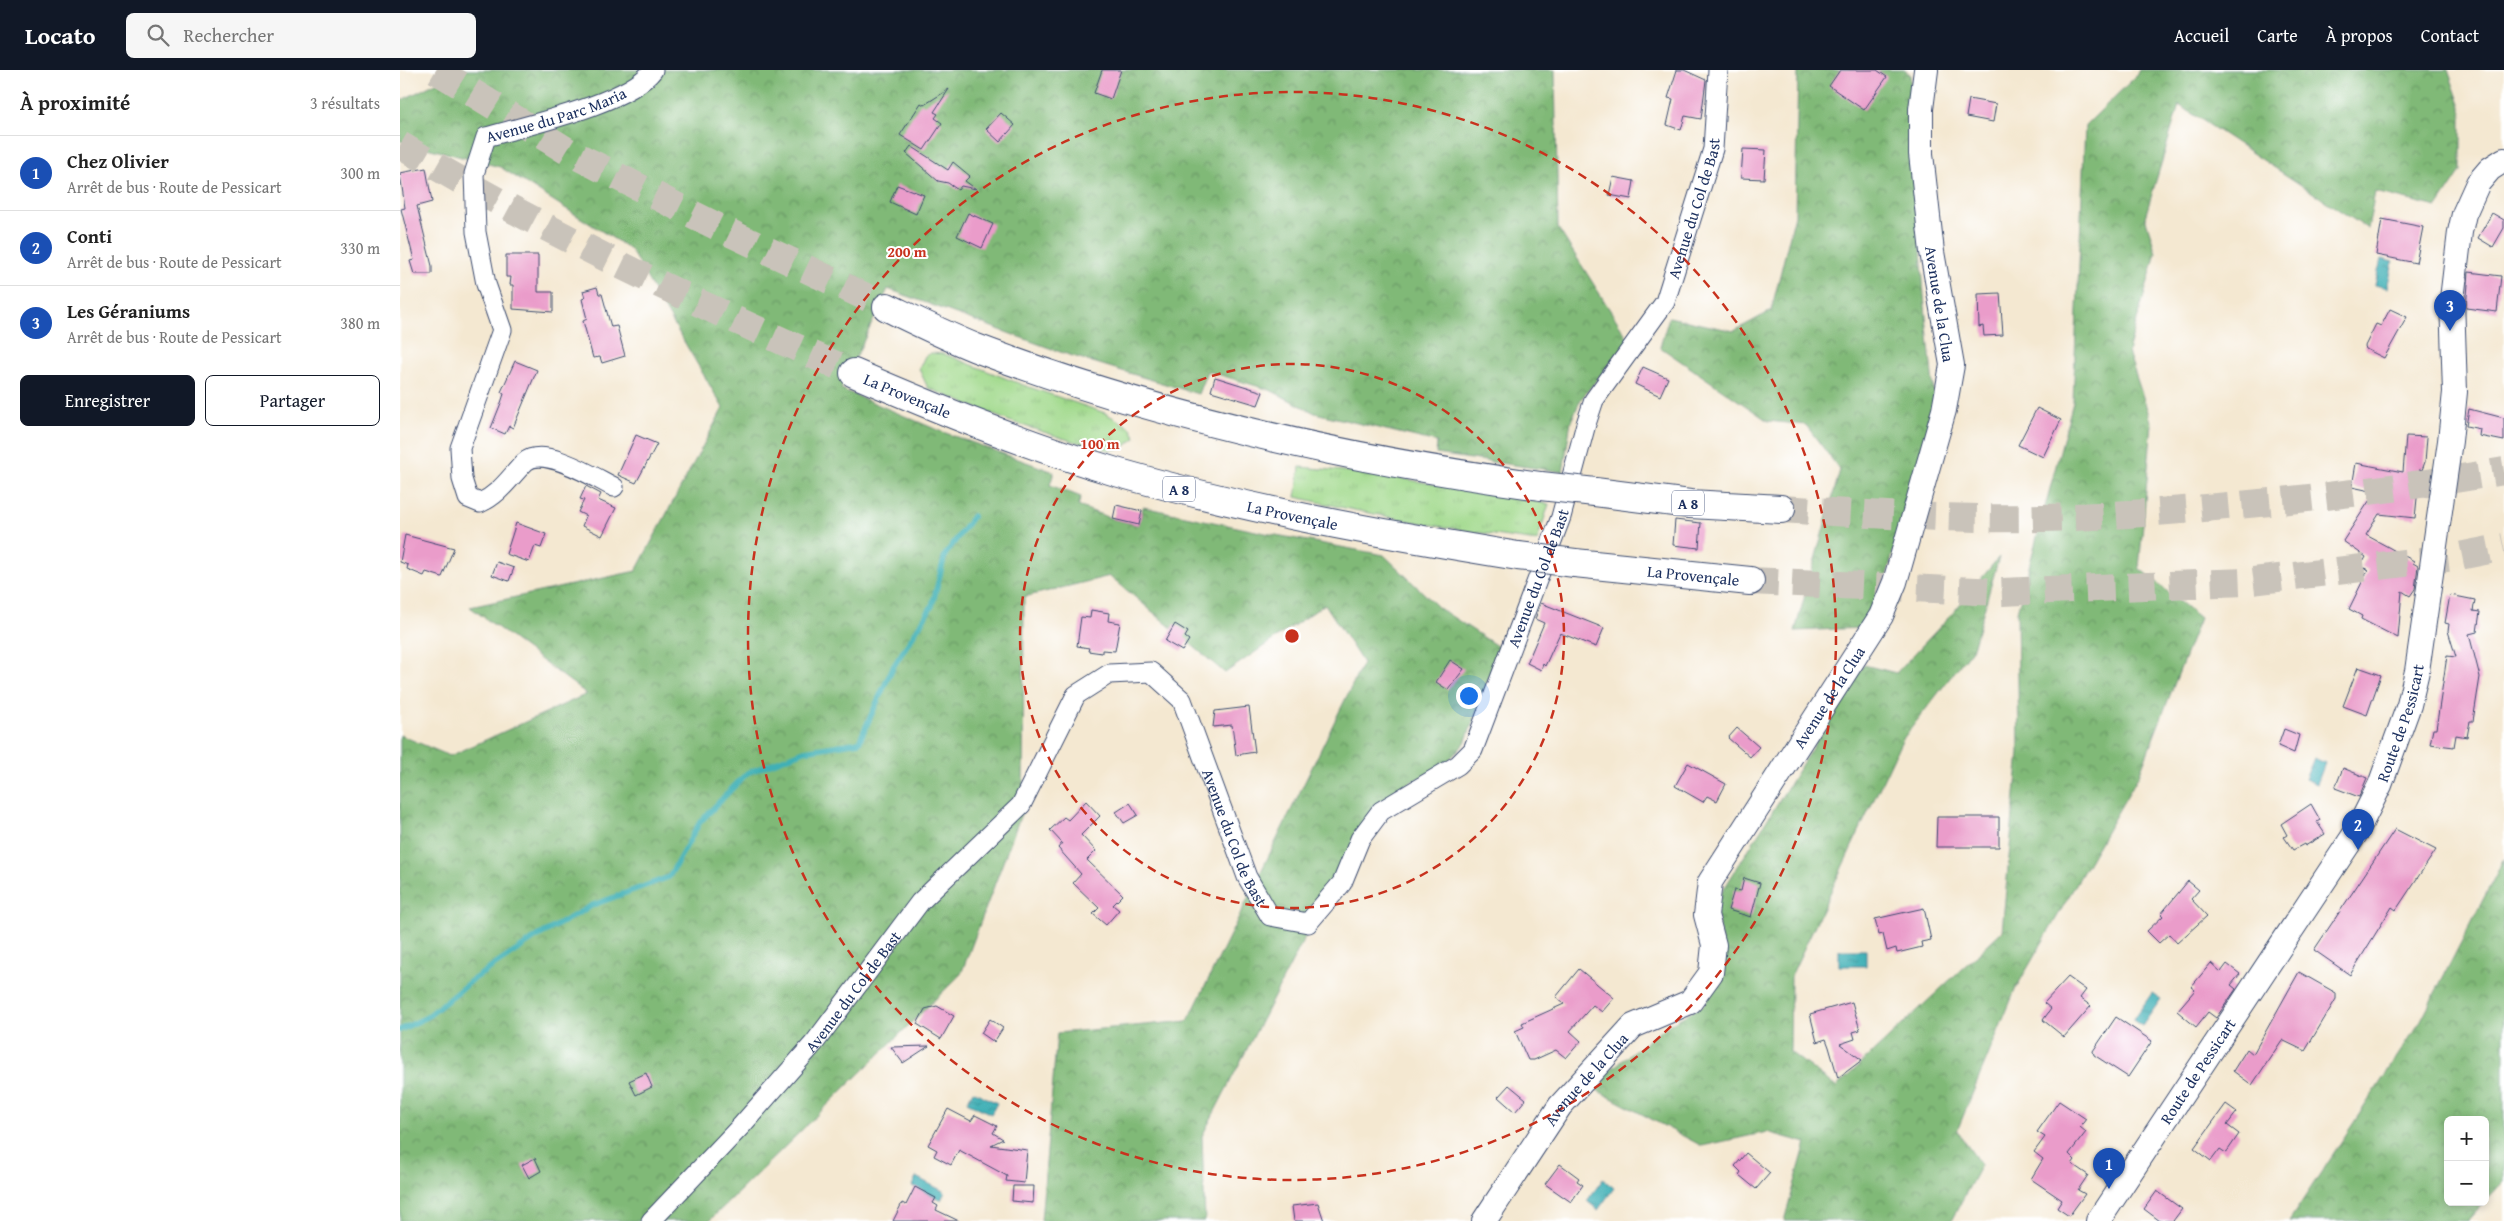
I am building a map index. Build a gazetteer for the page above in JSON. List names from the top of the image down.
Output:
{
  "streets": {
    "highway": ["La Provençale", "A 8"],
    "street": [
      "Avenue du Parc Maria",
      "Avenue du Col de Bast",
      "Avenue de la Clua",
      "Route de Pessicart"
    ]
  },
  "page": {
    "header": "Locato",
    "search": "Rechercher",
    "nav": [
      "Accueil",
      "Carte",
      "À propos",
      "Contact"
    ],
    "heading": ["À proximité", "3 résultats"],
    "list": [
      {
        "mark": "1",
        "name": "Chez Olivier",
        "note": "Arrêt de bus · Route de Pessicart",
        "value": "300 m"
      },
      {
        "mark": "2",
        "name": "Conti",
        "note": "Arrêt de bus · Route de Pessicart",
        "value": "330 m"
      },
      {
        "mark": "3",
        "name": "Les Géraniums",
        "note": "Arrêt de bus · Route de Pessicart",
        "value": "380 m"
      }
    ],
    "pins": ["3", "2", "1"],
    "buttons": ["Enregistrer", "Partager"],
    "map_buttons": ["+", "−"]
  },
  "rings": ["200 m", "100 m"]
}
